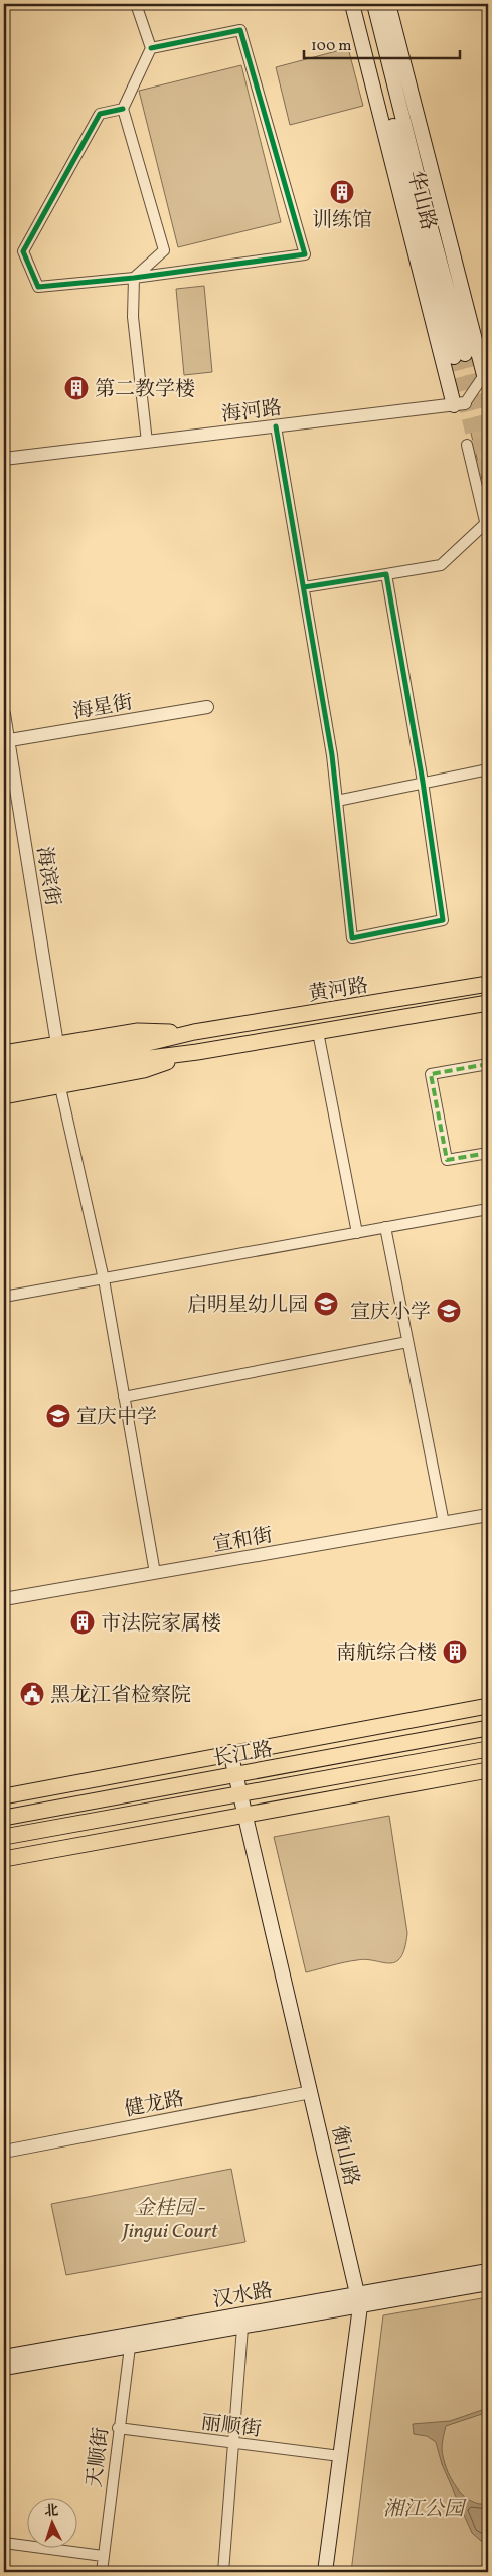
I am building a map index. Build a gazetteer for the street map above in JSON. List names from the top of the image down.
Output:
{
  "streets": {
    "main road": [
      "华山路",
      "黄河路",
      "长江路",
      "衡山路",
      "汉水路"
    ],
    "street": [
      "海河路",
      "海星街",
      "海滨街",
      "宣和街",
      "健龙路",
      "丽顺街",
      "天顺街"
    ]
  },
  "crossings": [
    ["华山路", "海河路"],
    ["海星街", "海滨街"],
    ["海滨街", "黄河路"],
    ["长江路", "衡山路"],
    ["健龙路", "衡山路"],
    ["衡山路", "汉水路"],
    ["衡山路", "丽顺街"],
    ["汉水路", "天顺街"],
    ["丽顺街", "天顺街"]
  ],
  "parks": ["金桂园 - Jingui Court", "湘江公园"],
  "places": {
    "building": [
      "训练馆",
      "第二教学楼",
      "市法院家属楼",
      "南航综合楼"
    ],
    "school or university": ["启明星幼儿园", "宣庆小学", "宣庆中学"],
    "public building": ["黑龙江省检察院"]
  },
  "scale_bar": "100 m",
  "north": "top"
}
